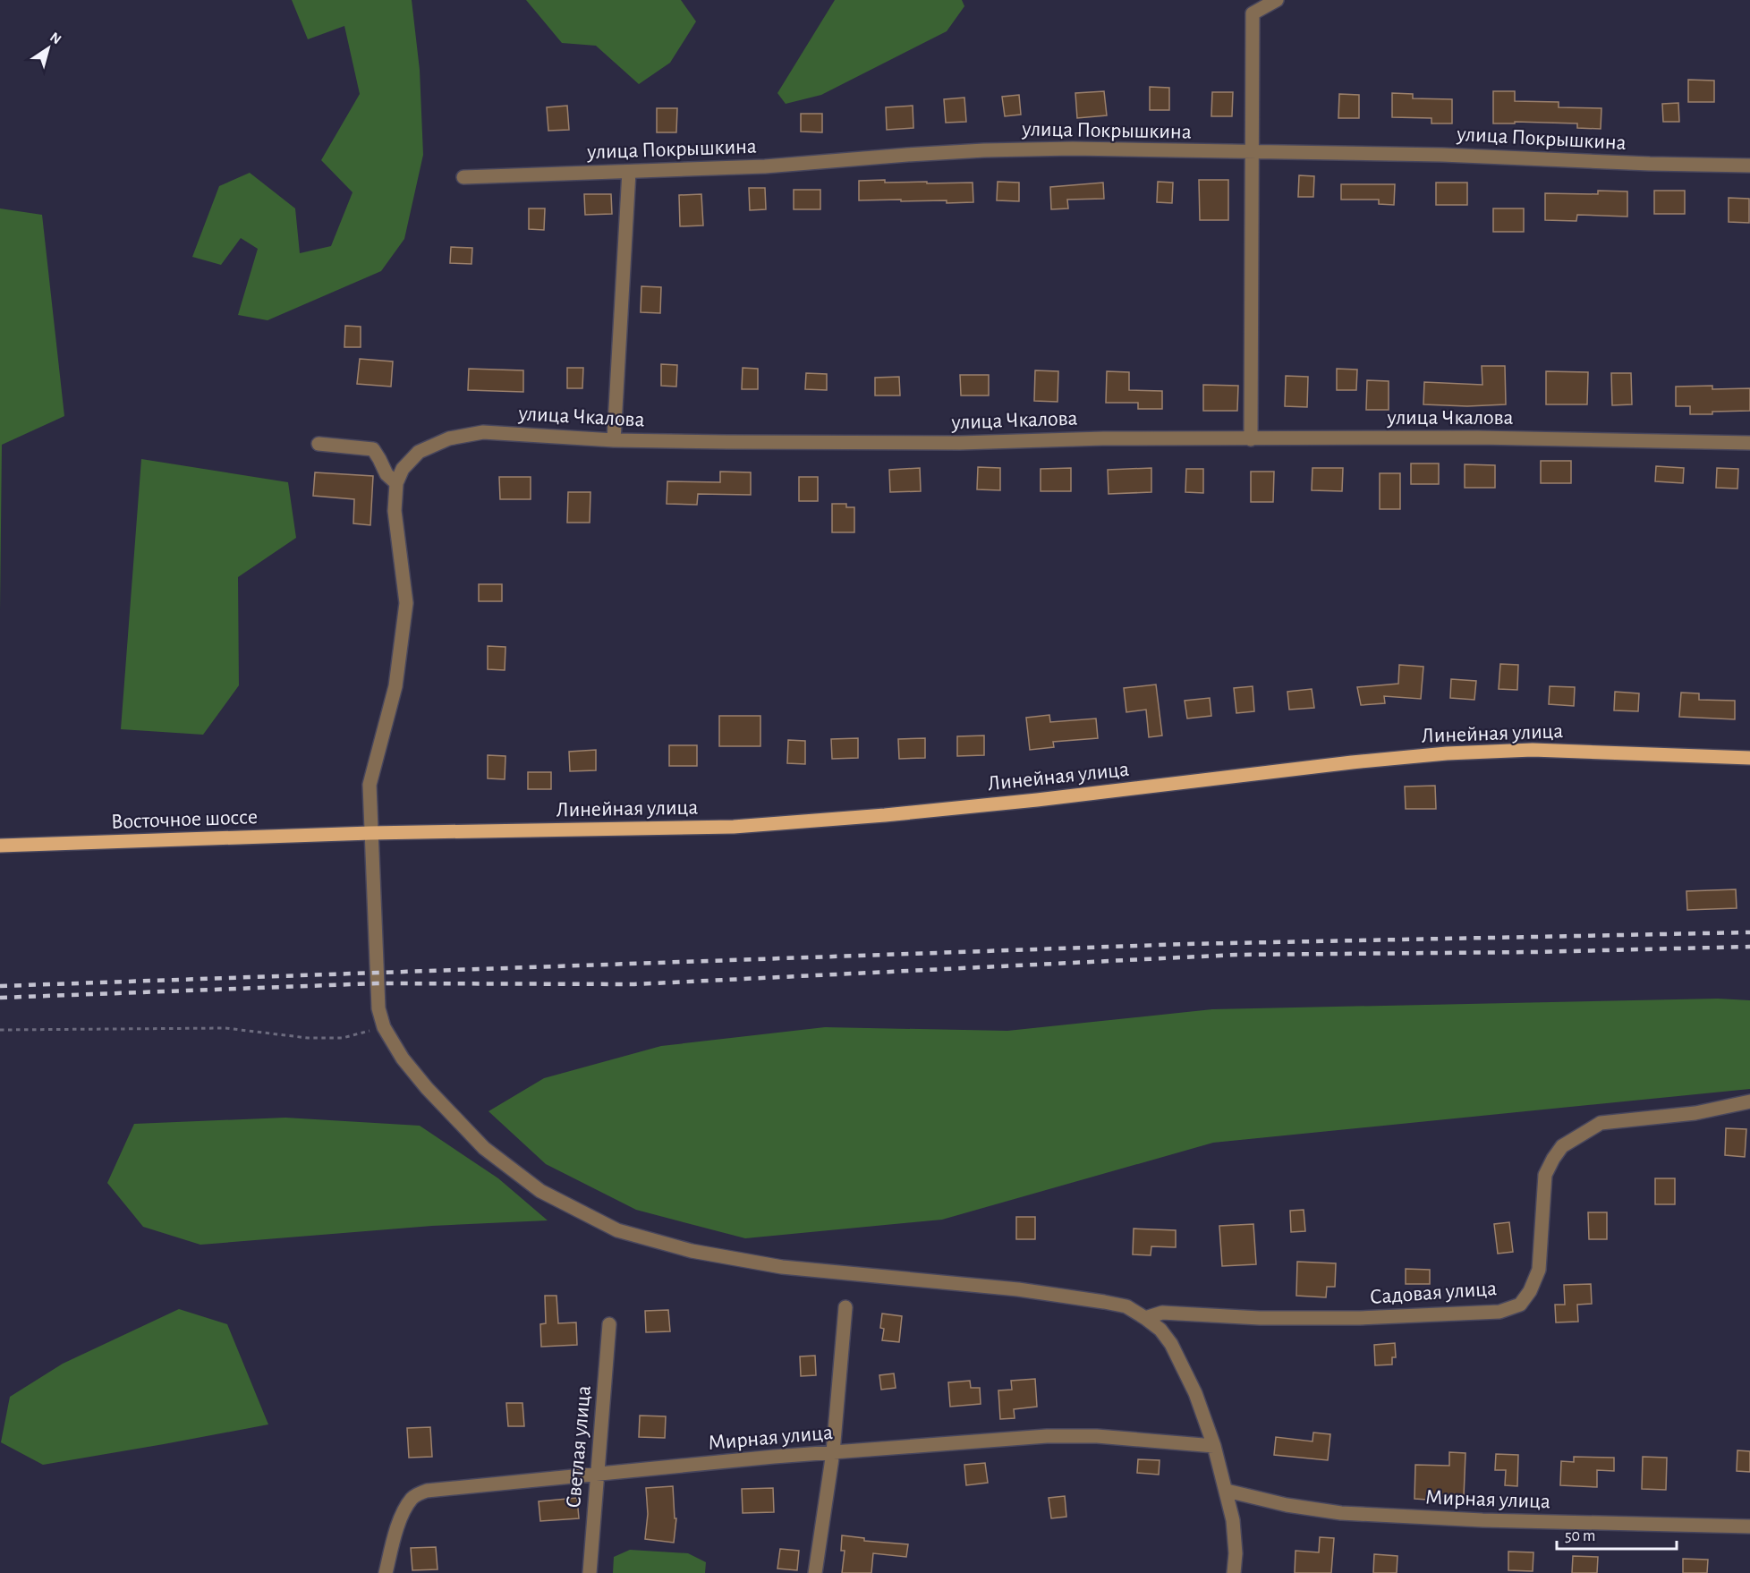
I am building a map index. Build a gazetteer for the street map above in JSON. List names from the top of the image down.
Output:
{
  "streets": {
    "main road": ["Линейная улица", "Восточное шоссе"],
    "street": [
      "улица Покрышкина",
      "улица Чкалова",
      "Садовая улица",
      "Мирная улица",
      "Светлая улица"
    ]
  },
  "crossings": [
    ["Линейная улица", "Восточное шоссе"],
    ["Мирная улица", "Светлая улица"]
  ],
  "scale_bar": "50 m",
  "north": "top right"
}
